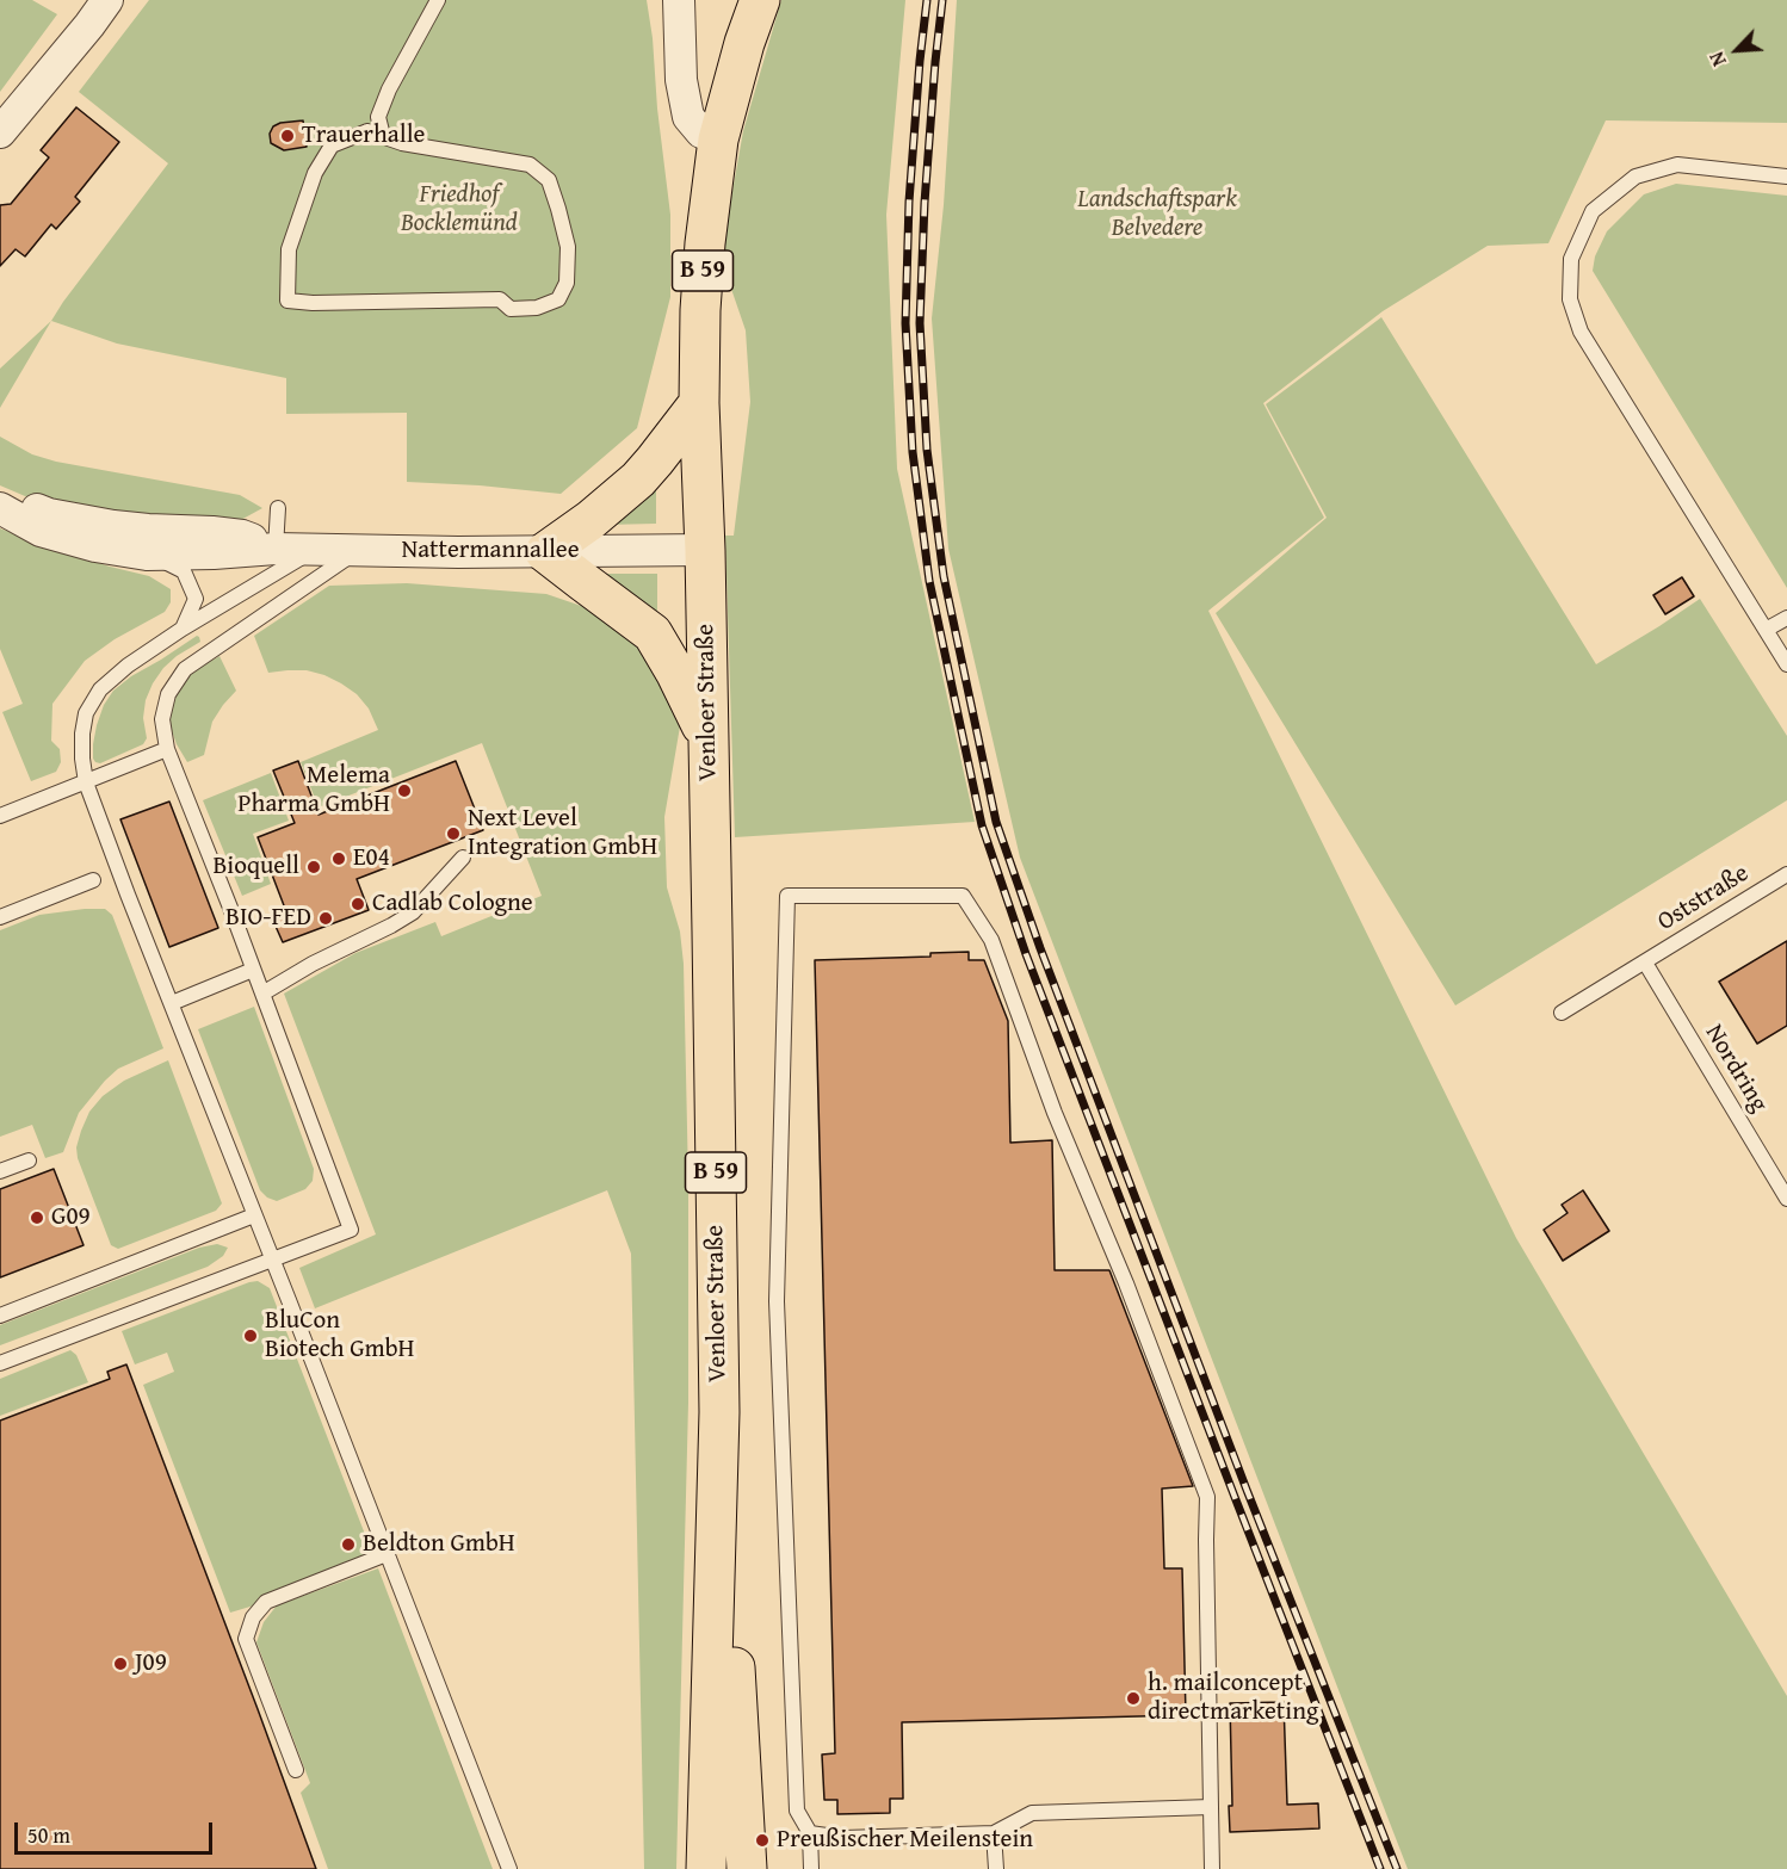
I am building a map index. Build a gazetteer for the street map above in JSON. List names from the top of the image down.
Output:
{
  "streets": {
    "main road": ["B 59", "Venloer Straße"],
    "street": ["Nattermannallee"],
    "lane": ["Oststraße", "Nordring"]
  },
  "crossings": [
    ["Nattermannallee", "Venloer Straße"],
    ["Oststraße", "Nordring"]
  ],
  "parks": ["Friedhof Bocklemünd", "Landschaftspark Belvedere"],
  "places": [
    "Trauerhalle",
    "Melema Pharma GmbH",
    "Next Level Integration GmbH",
    "E04",
    "Bioquell",
    "Cadlab Cologne",
    "BIO-FED",
    "G09",
    "BluCon Biotech GmbH",
    "Beldton GmbH",
    "J09",
    "h. mailconcept directmarketing",
    "Preußischer Meilenstein"
  ],
  "scale_bar": "50 m",
  "north": "bottom left"
}
